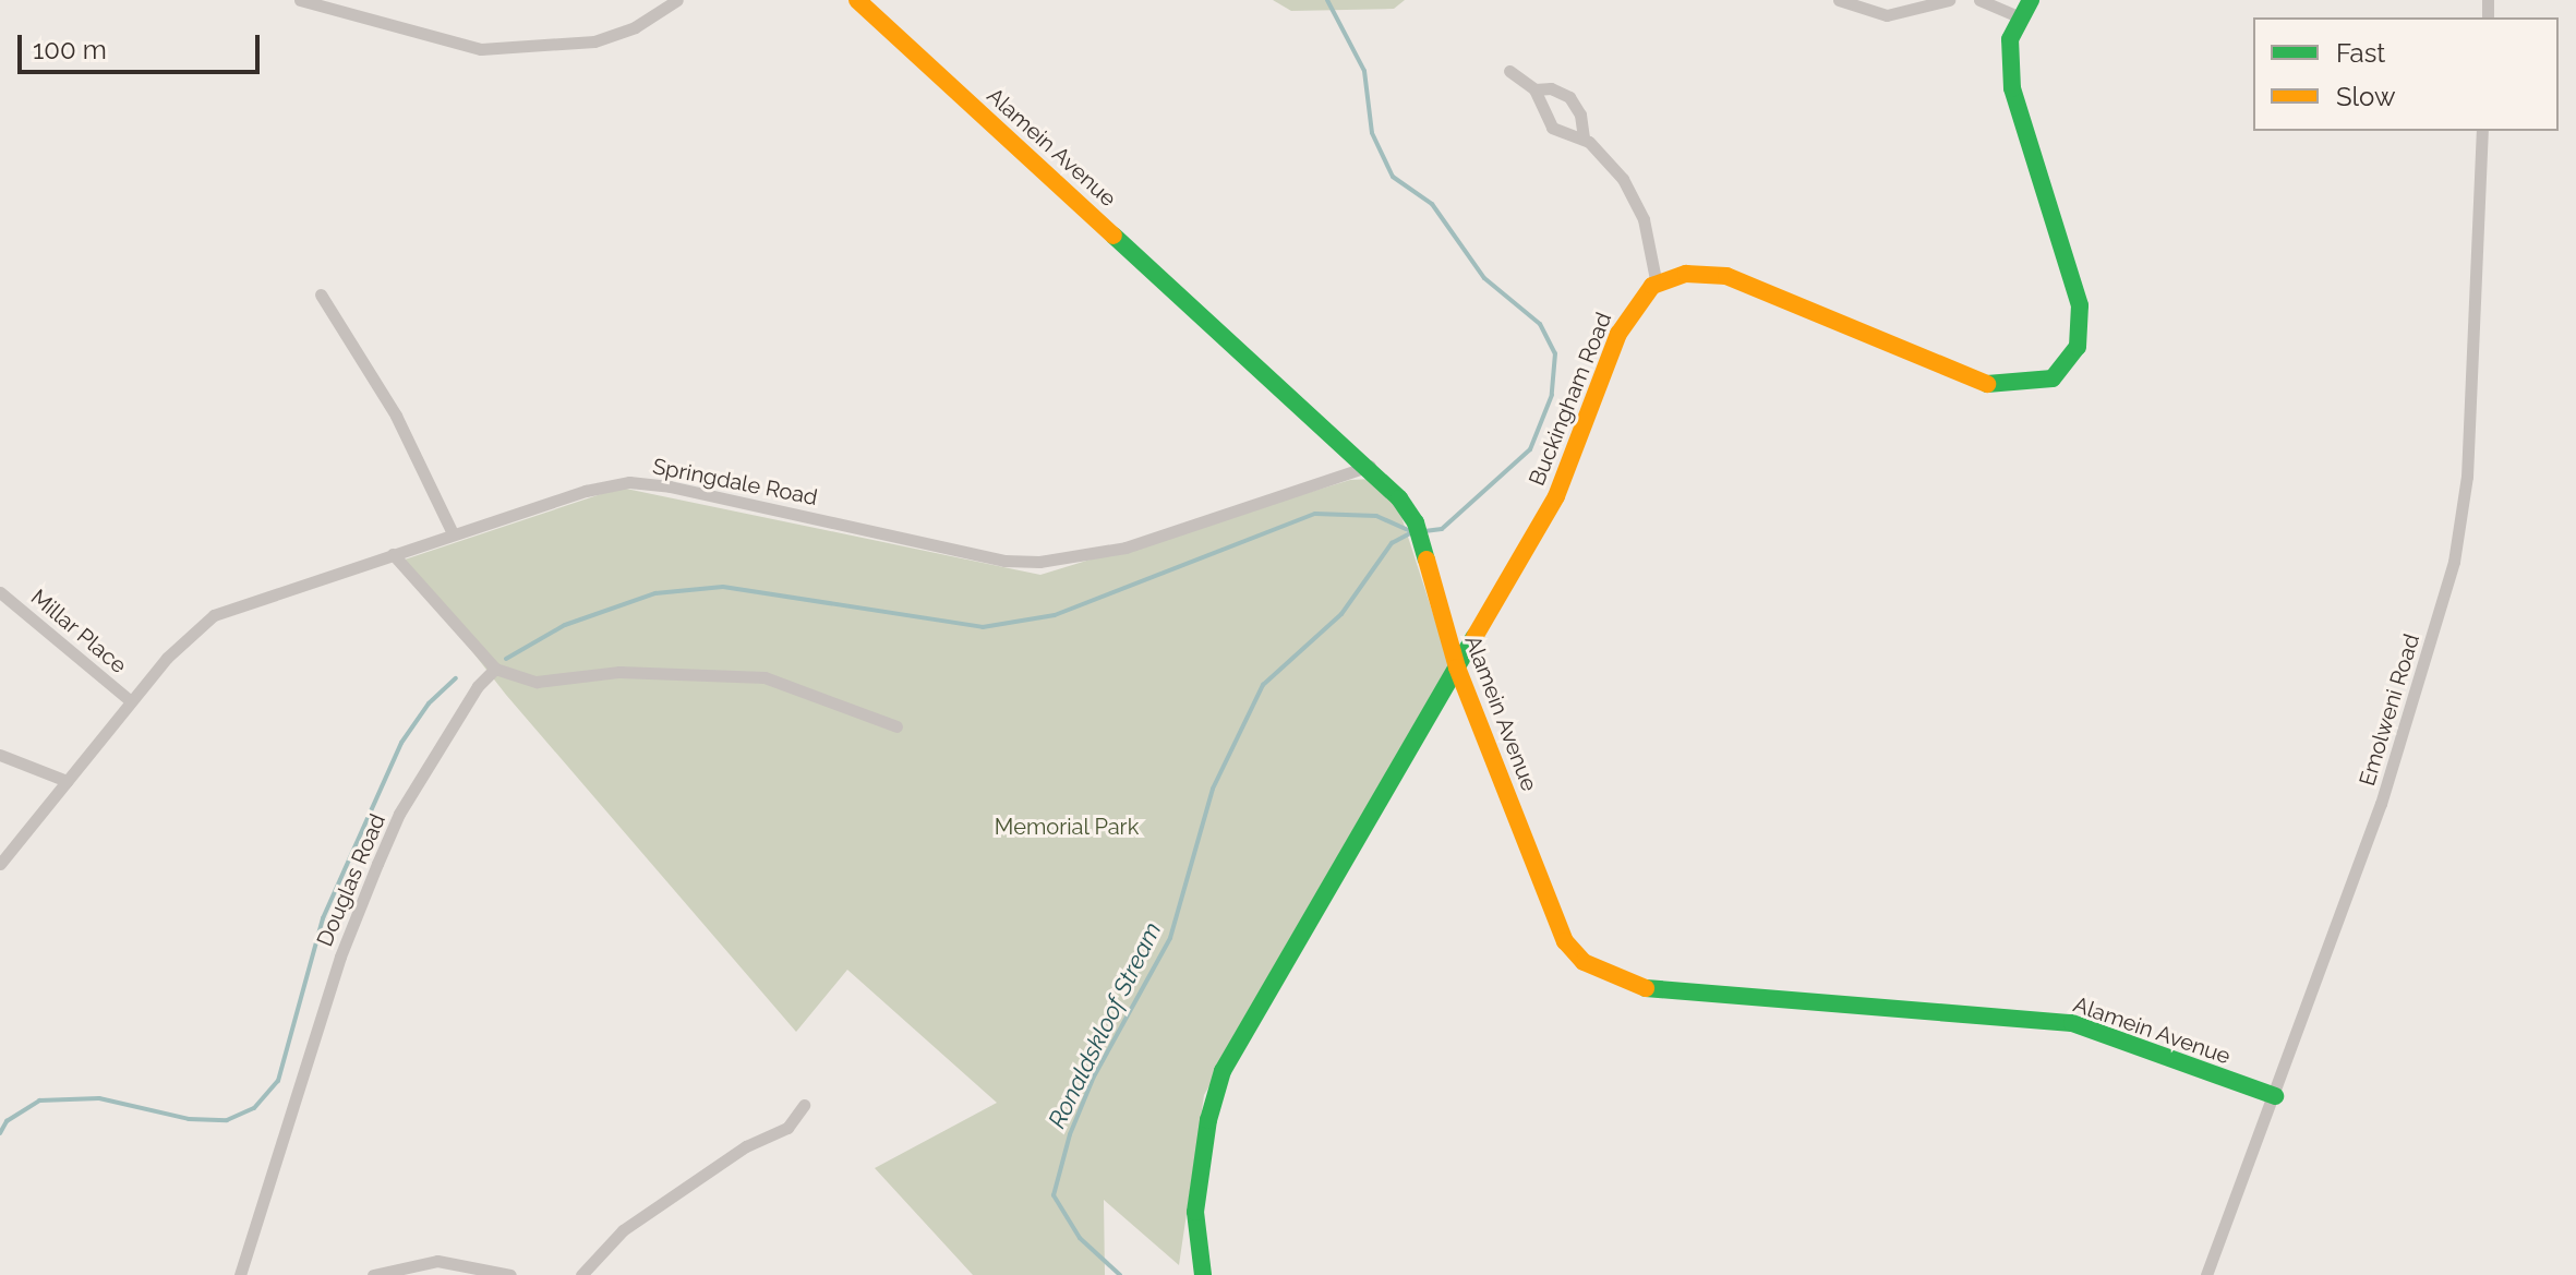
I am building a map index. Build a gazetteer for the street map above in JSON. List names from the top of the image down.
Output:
{
  "streets": {
    "street": [
      "Alamein Avenue",
      "Buckingham Road",
      "Springdale Road",
      "Millar Place",
      "Emolweni Road",
      "Douglas Road"
    ]
  },
  "crossings": [
    ["Alamein Avenue", "Buckingham Road"],
    ["Alamein Avenue", "Springdale Road"],
    ["Alamein Avenue", "Emolweni Road"],
    ["Springdale Road", "Millar Place"]
  ],
  "water": ["Ronaldskloof Stream"],
  "parks": ["Memorial Park"],
  "legend": ["Fast", "Slow"],
  "scale_bar": "100 m"
}
